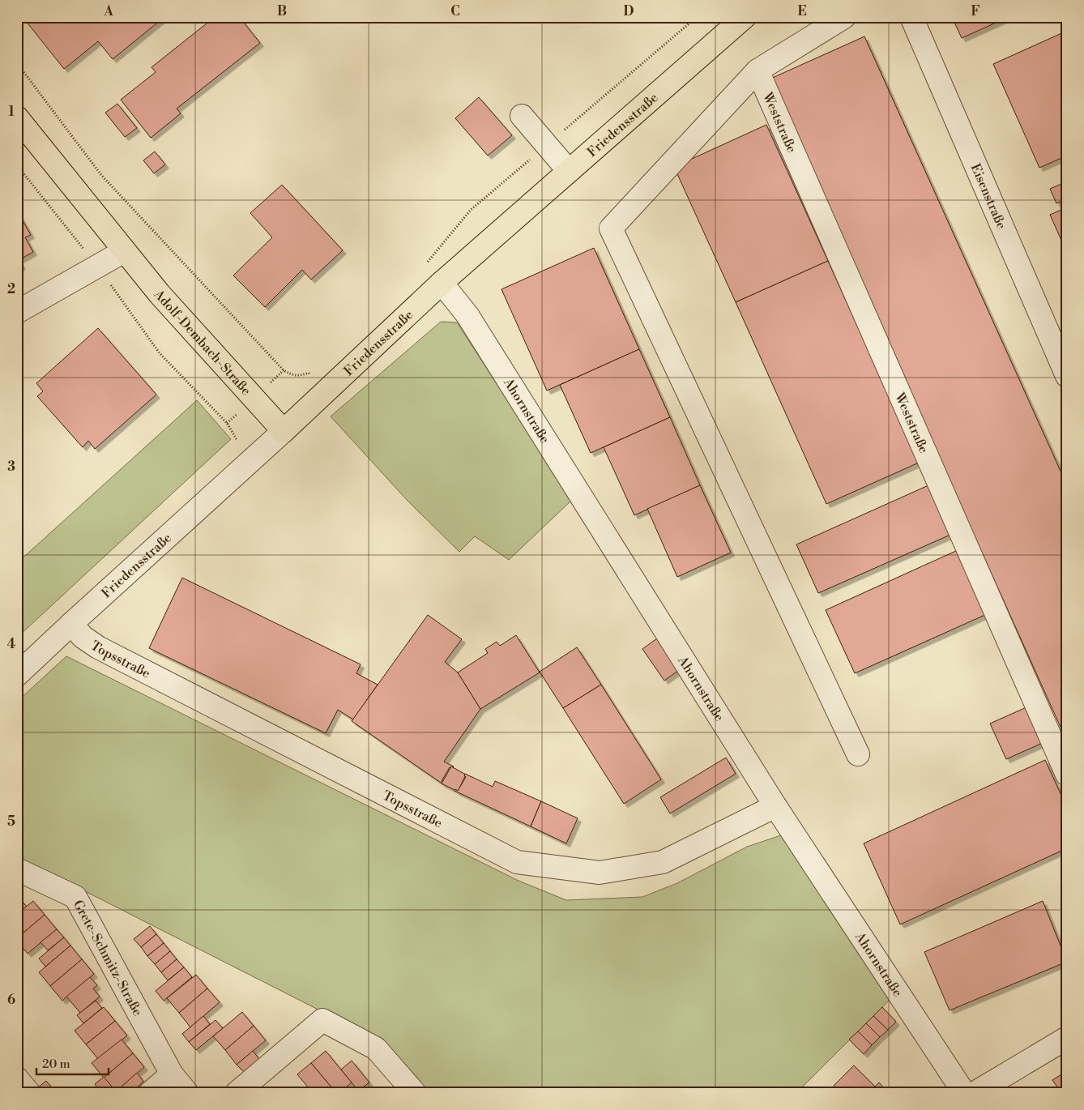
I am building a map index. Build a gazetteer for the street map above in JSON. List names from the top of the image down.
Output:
{
  "streets": {
    "main road": ["Friedensstraße", "Adolf-Dembach-Straße"],
    "street": [
      "Weststraße",
      "Eisenstraße",
      "Ahornstraße",
      "Topsstraße",
      "Grete-Schmitz-Straße"
    ]
  },
  "crossings": [
    ["Friedensstraße", "Adolf-Dembach-Straße"],
    ["Friedensstraße", "Ahornstraße"],
    ["Friedensstraße", "Topsstraße"],
    ["Ahornstraße", "Topsstraße"]
  ],
  "scale_bar": "20 m",
  "grid": {
    "columns": [
      "A",
      "B",
      "C",
      "D",
      "E",
      "F"
    ],
    "rows": [
      "1",
      "2",
      "3",
      "4",
      "5",
      "6"
    ]
  }
}
